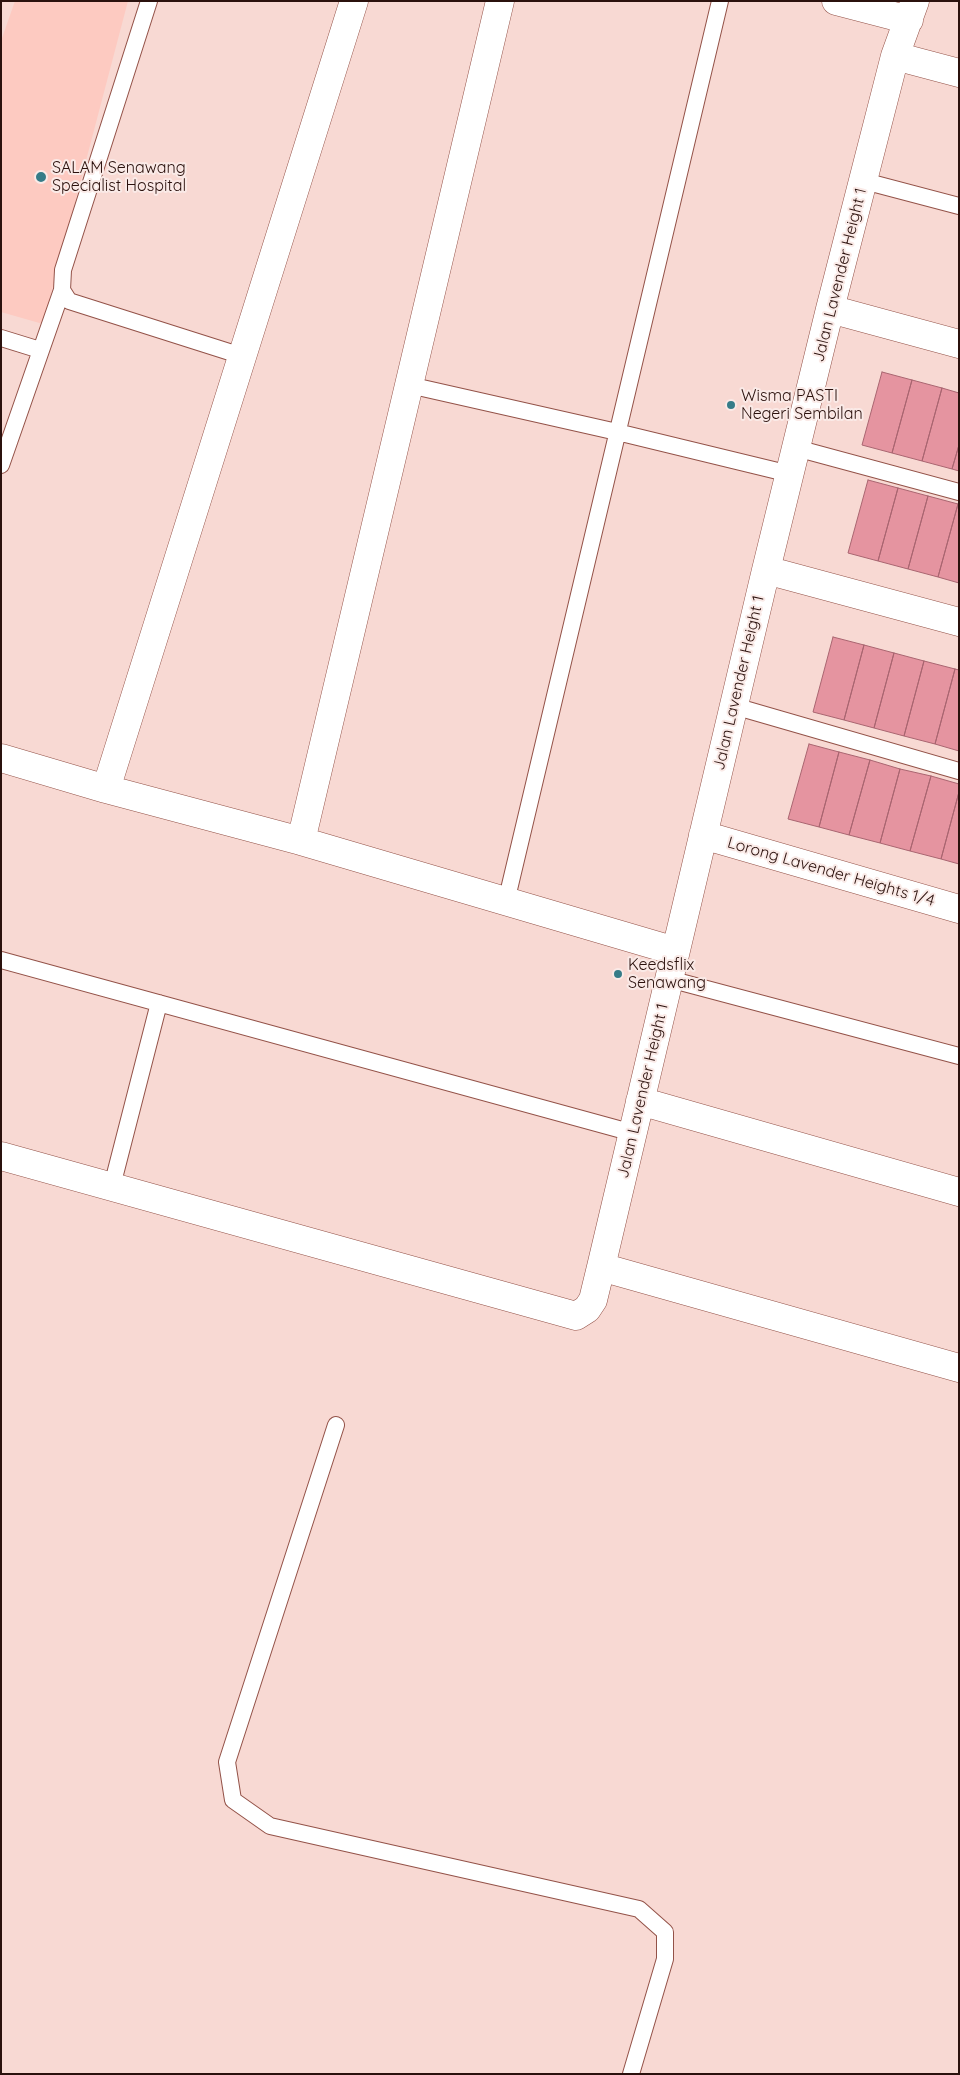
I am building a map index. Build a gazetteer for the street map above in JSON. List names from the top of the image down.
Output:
{
  "streets": {
    "street": ["Jalan Lavender Height 1", "Lorong Lavender Heights 1/4"]
  },
  "crossings": [
    ["Jalan Lavender Height 1", "Lorong Lavender Heights 1/4"]
  ],
  "places": ["SALAM Senawang Specialist Hospital", "Wisma PASTI Negeri Sembilan", "Keedsflix Senawang"]
}
